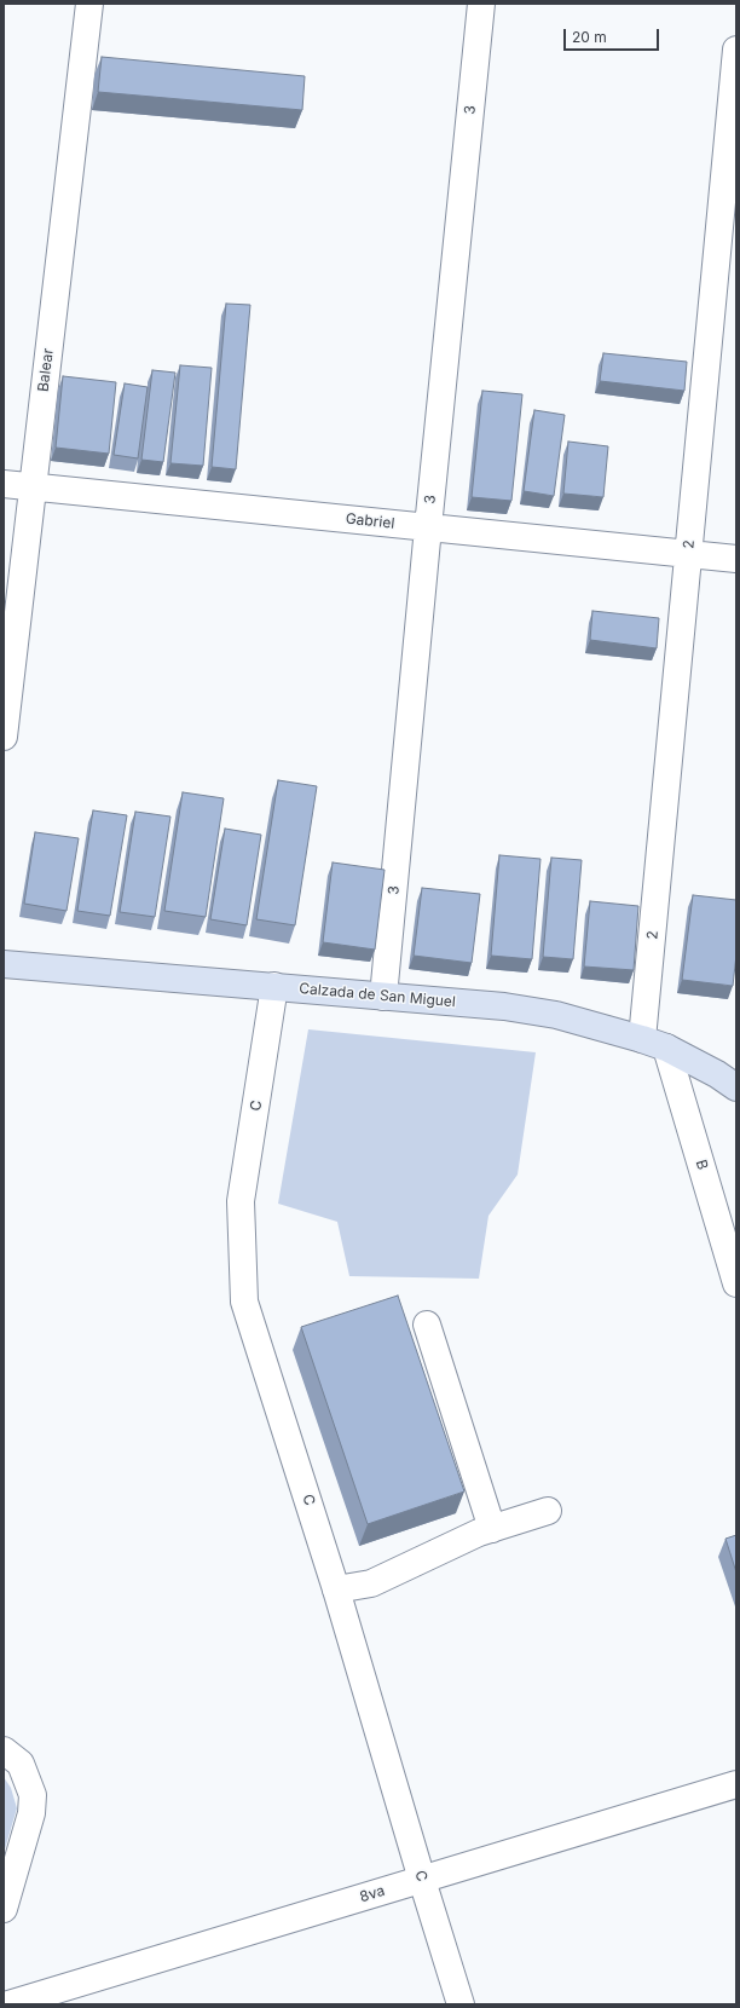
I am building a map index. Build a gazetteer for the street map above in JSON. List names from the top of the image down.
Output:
{
  "streets": {
    "main road": ["Calzada de San Miguel"],
    "street": [
      "3",
      "Balear",
      "Gabriel",
      "2",
      "C",
      "B",
      "8va"
    ]
  },
  "crossings": [
    ["3", "Gabriel"],
    ["3", "Calzada de San Miguel"],
    ["Balear", "Gabriel"],
    ["Gabriel", "2"],
    ["2", "Calzada de San Miguel"],
    ["2", "B"],
    ["Calzada de San Miguel", "C"],
    ["Calzada de San Miguel", "B"],
    ["C", "8va"]
  ],
  "scale_bar": "20 m"
}
